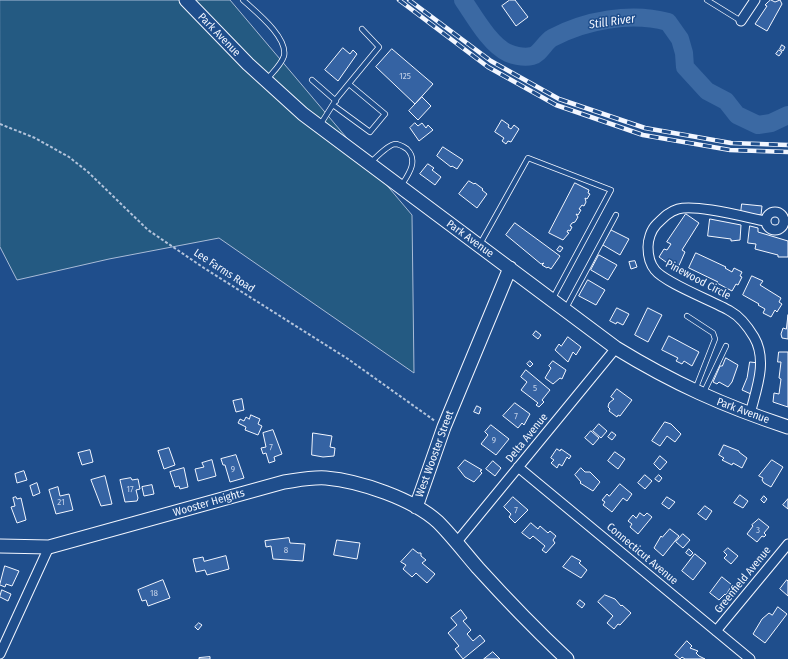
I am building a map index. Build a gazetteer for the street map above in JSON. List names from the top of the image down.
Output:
{
  "streets": {
    "main road": ["Park Avenue", "West Wooster Street", "Wooster Heights"],
    "street": [
      "Pinewood Circle",
      "Delta Avenue",
      "Connecticut Avenue",
      "Greenfield Avenue"
    ],
    "path": ["Lee Farms Road"]
  },
  "crossings": [
    ["Park Avenue", "Pinewood Circle"],
    ["Park Avenue", "Delta Avenue"],
    ["Park Avenue", "West Wooster Street"],
    ["Lee Farms Road", "West Wooster Street"],
    ["Delta Avenue", "West Wooster Street"],
    ["Delta Avenue", "Connecticut Avenue"],
    ["West Wooster Street", "Wooster Heights"],
    ["Connecticut Avenue", "Greenfield Avenue"]
  ],
  "water": ["Still River"],
  "house_numbers": [
    "125",
    "5",
    "7",
    "9",
    "7",
    "9",
    "17",
    "21",
    "7",
    "3",
    "8",
    "18"
  ]
}
